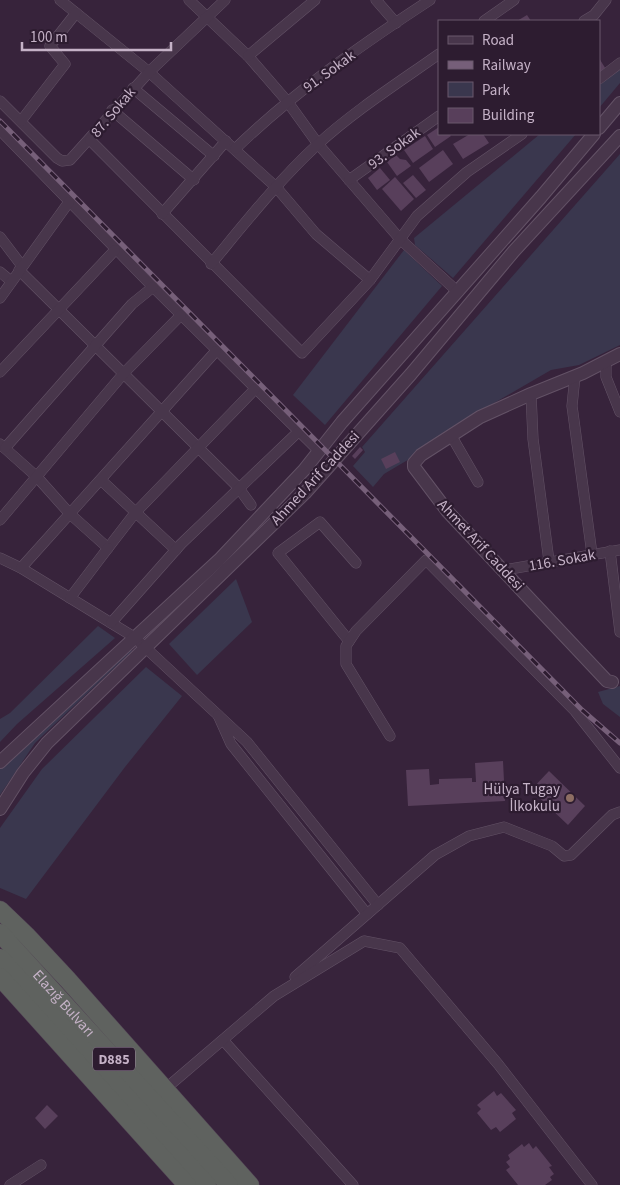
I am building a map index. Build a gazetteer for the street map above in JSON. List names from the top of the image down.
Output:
{
  "streets": {
    "highway": ["Elazığ Bulvarı", "D885"],
    "street": [
      "91. Sokak",
      "87. Sokak",
      "93. Sokak",
      "Ahmed Arif Caddesi",
      "Ahmet Arif Caddesi",
      "116. Sokak"
    ]
  },
  "crossings": [
    ["Ahmet Arif Caddesi", "116. Sokak"]
  ],
  "places": ["Hülya Tugay İlkokulu"],
  "legend": [
    "Road",
    "Railway",
    "Park",
    "Building"
  ],
  "scale_bar": "100 m"
}
